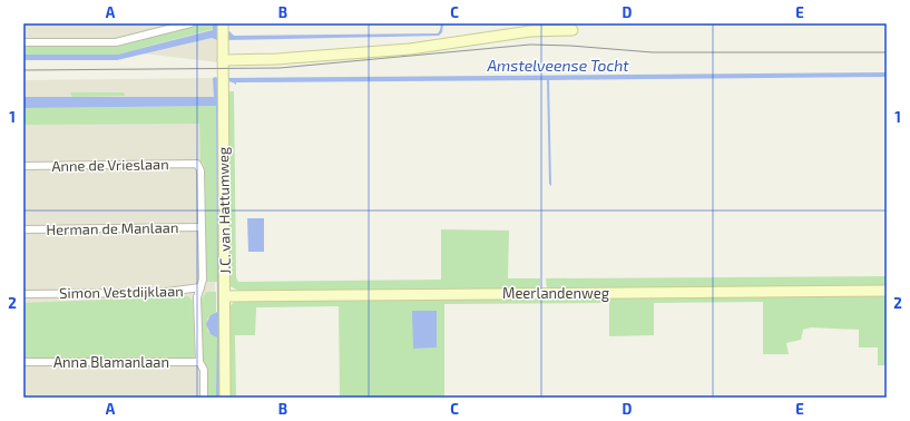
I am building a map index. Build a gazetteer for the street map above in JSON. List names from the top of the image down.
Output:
{
  "streets": {
    "street": [
      "Anne de Vrieslaan",
      "J.C. van Hattumweg",
      "Herman de Manlaan",
      "Simon Vestdijklaan",
      "Meerlandenweg",
      "Anna Blamanlaan"
    ]
  },
  "crossings": [
    ["Anne de Vrieslaan", "Simon Vestdijklaan"],
    ["J.C. van Hattumweg", "Meerlandenweg"],
    ["Herman de Manlaan", "Simon Vestdijklaan"]
  ],
  "water": ["Amstelveense Tocht"],
  "grid": {
    "columns": [
      "A",
      "B",
      "C",
      "D",
      "E"
    ],
    "rows": ["1", "2"]
  }
}
